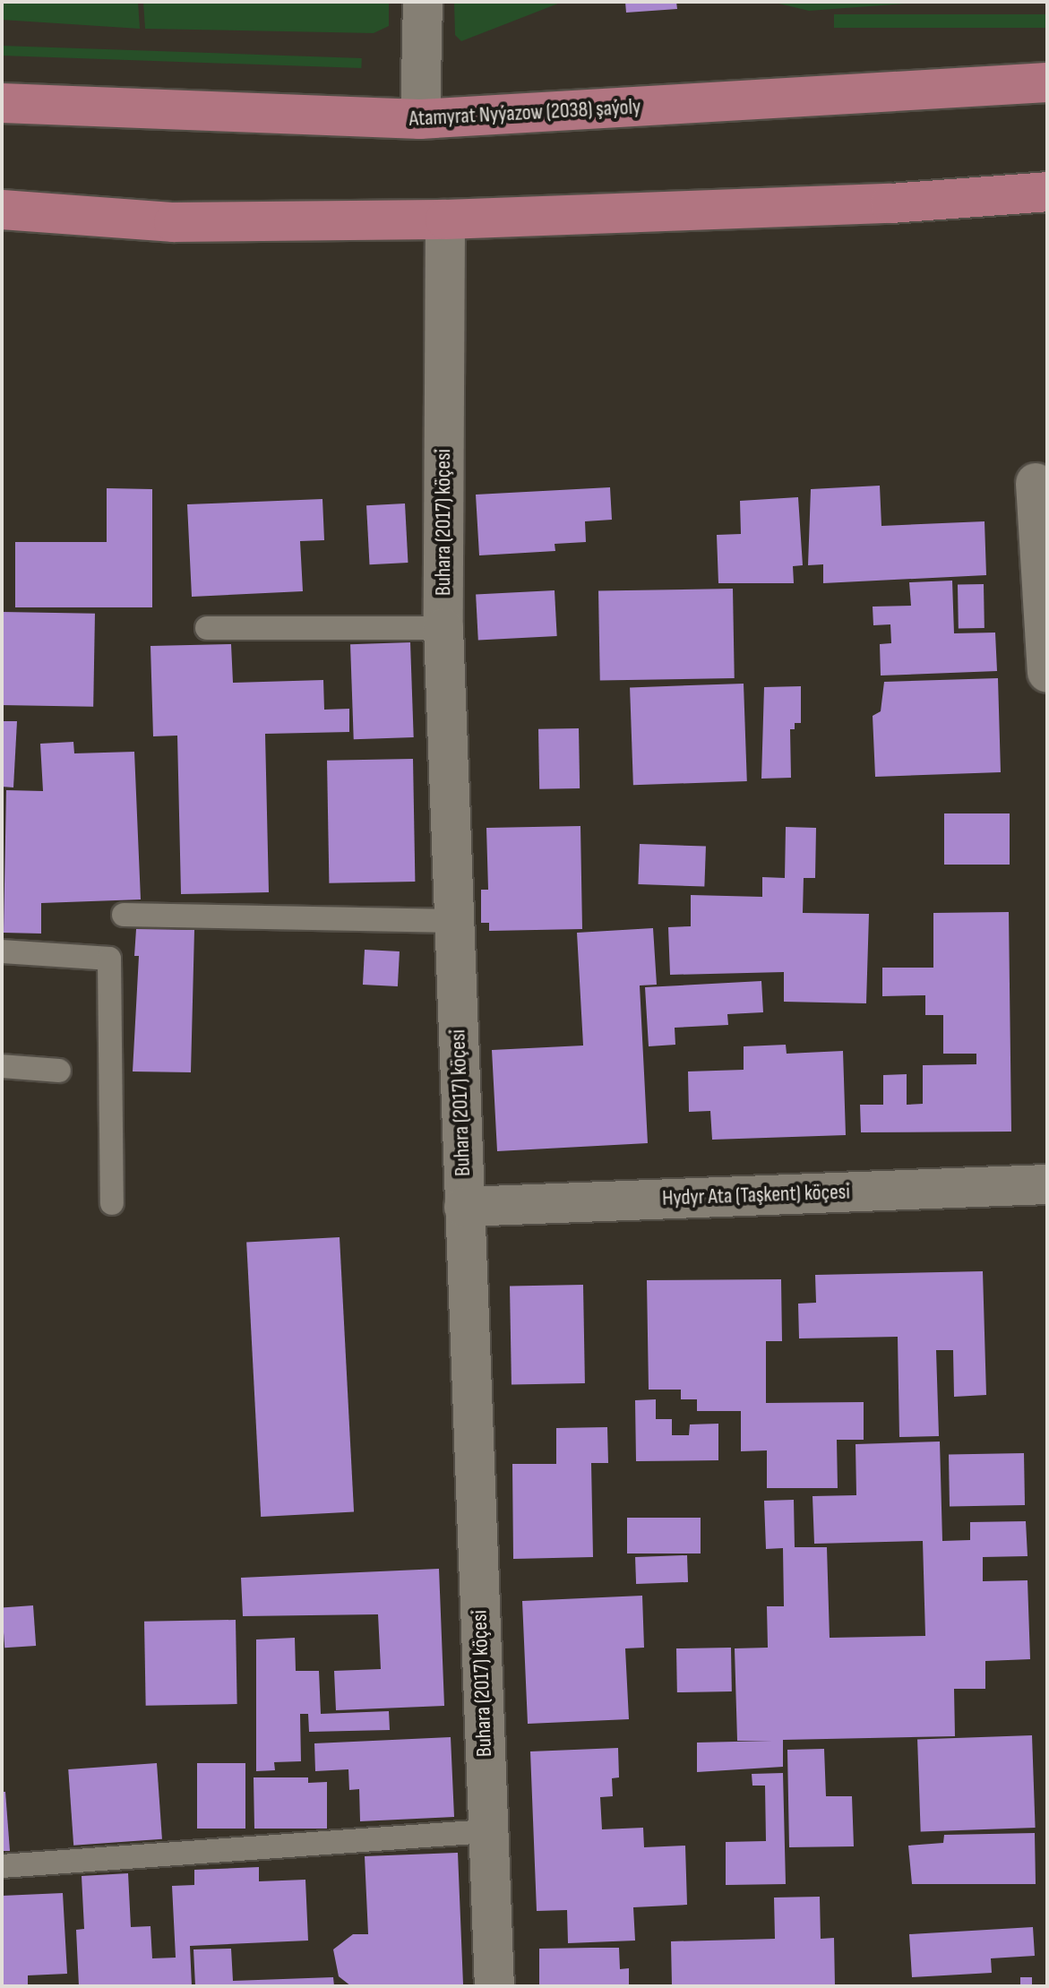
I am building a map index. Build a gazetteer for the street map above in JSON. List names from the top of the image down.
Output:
{
  "streets": {
    "main road": ["Atamyrat Nyýazow (2038) şaýoly"],
    "street": ["Buhara (2017) köçesi", "Hydyr Ata (Taşkent) köçesi"]
  },
  "crossings": [
    ["Buhara (2017) köçesi", "Hydyr Ata (Taşkent) köçesi"]
  ]
}
